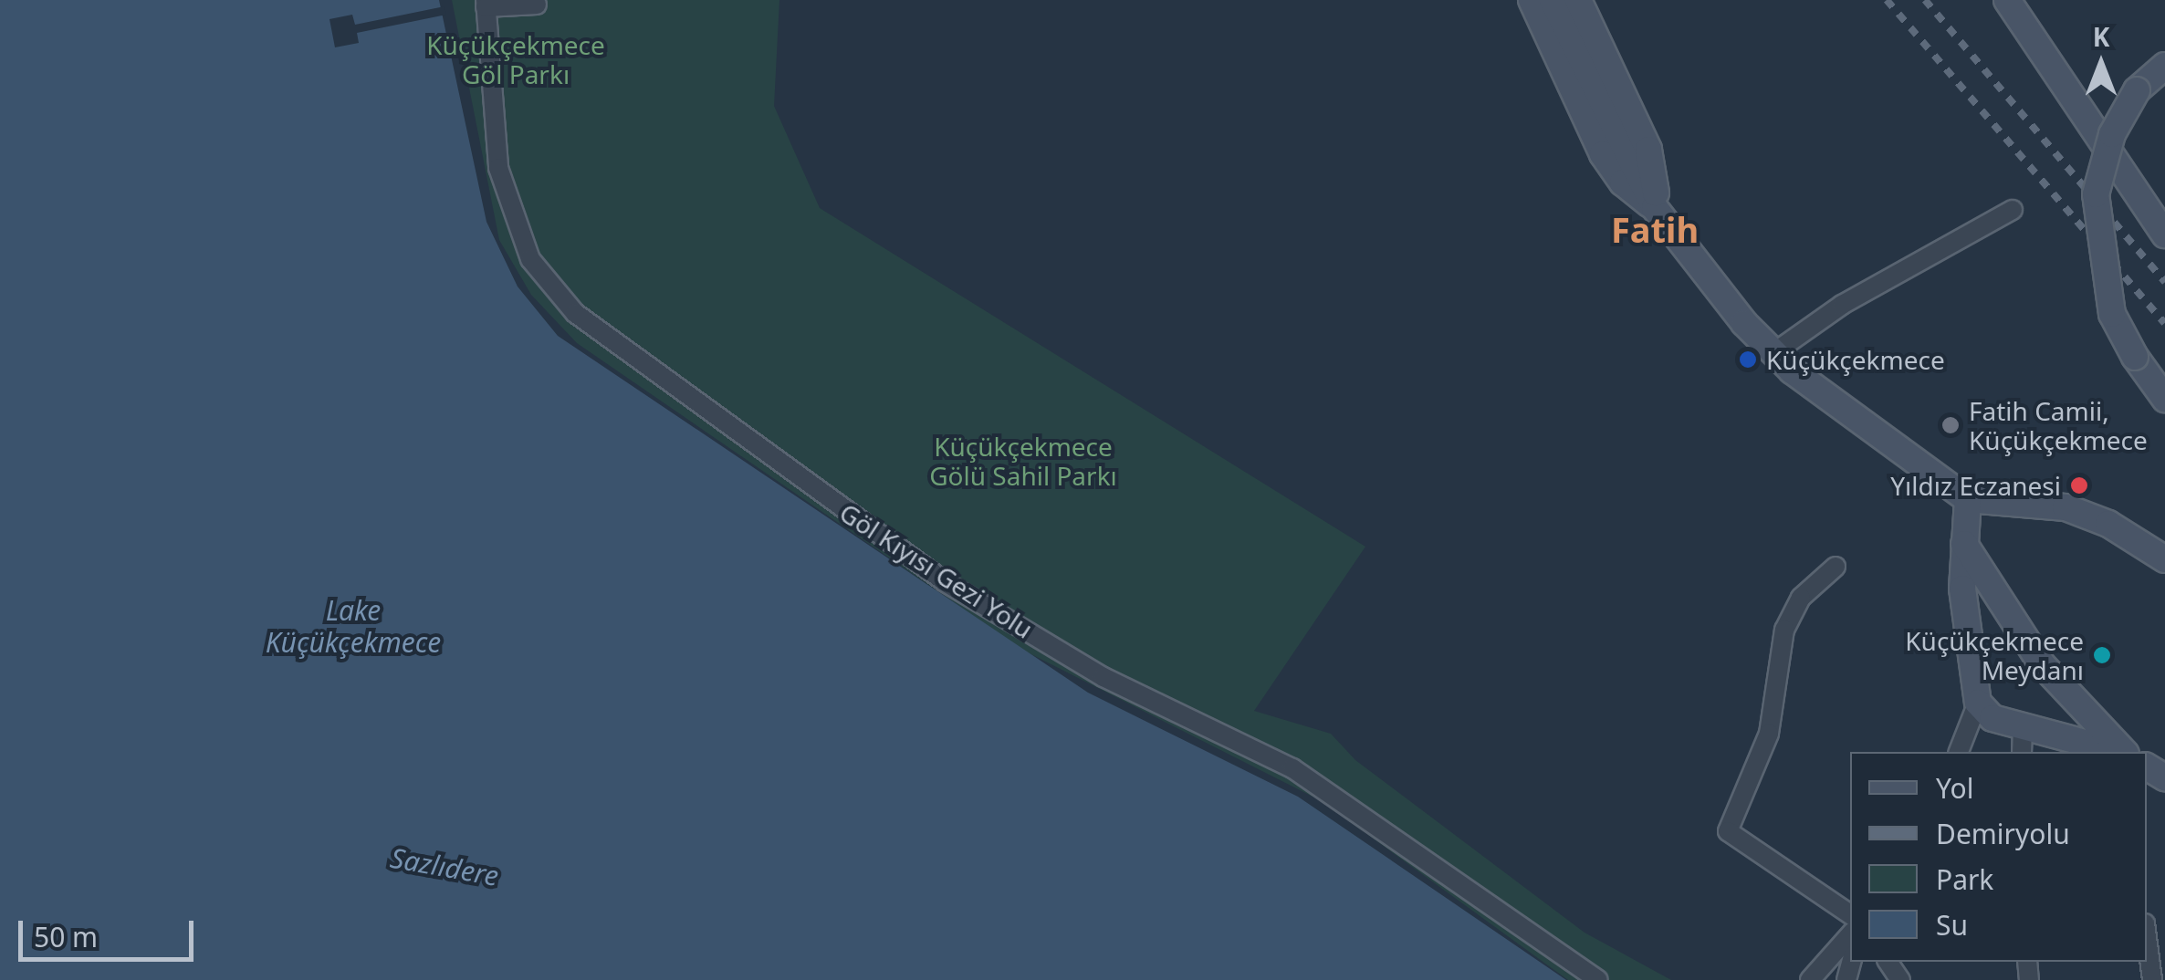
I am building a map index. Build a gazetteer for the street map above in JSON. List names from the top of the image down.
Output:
{
  "streets": {
    "street": ["Göl Kıyısı Gezi Yolu"]
  },
  "districts": ["Fatih"],
  "water": ["Lake Küçükçekmece", "Sazlıdere"],
  "parks": ["Küçükçekmece Göl Parkı", "Küçükçekmece Gölü Sahil Parkı"],
  "places": [
    "Küçükçekmece",
    "Fatih Camii, Küçükçekmece",
    "Yıldız Eczanesi",
    "Küçükçekmece Meydanı"
  ],
  "legend": [
    "Yol",
    "Demiryolu",
    "Park",
    "Su"
  ],
  "scale_bar": "50 m",
  "north": "top"
}
